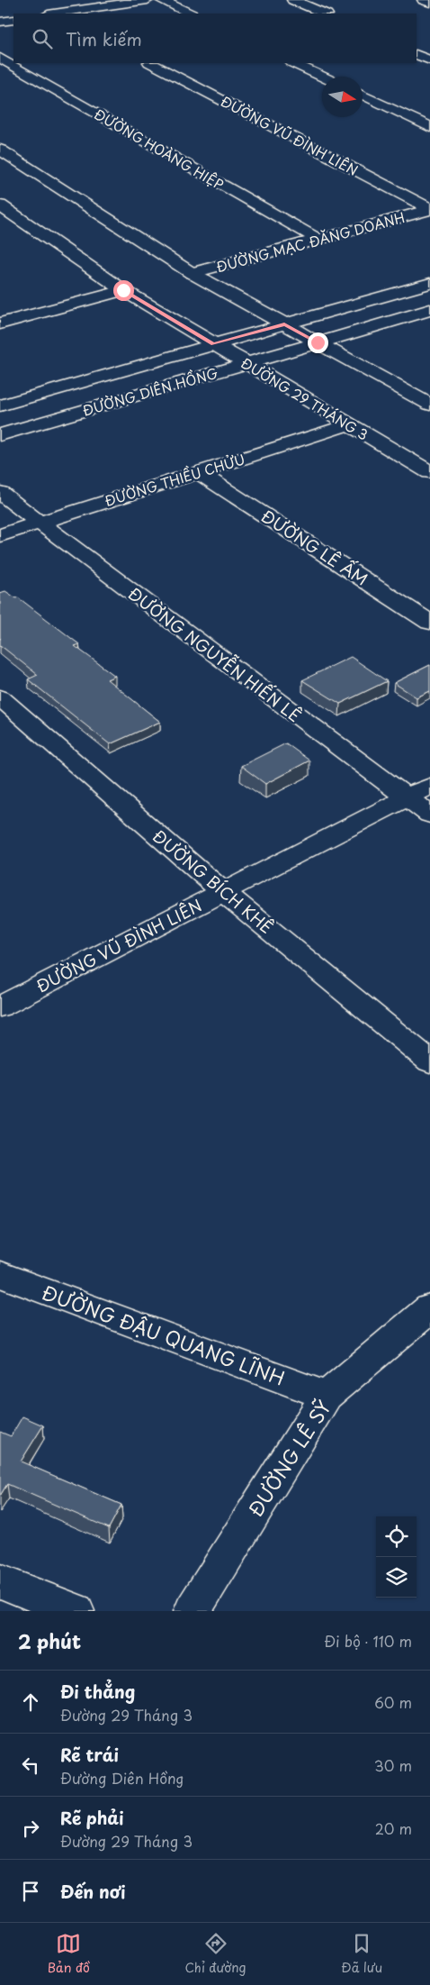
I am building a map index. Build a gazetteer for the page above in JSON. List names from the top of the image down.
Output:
{
  "streets": {
    "street": [
      "ĐƯỜNG VŨ ĐÌNH LIÊN",
      "ĐƯỜNG HOÀNG HIỆP",
      "ĐƯỜNG MẠC ĐĂNG DOANH",
      "ĐƯỜNG DIÊN HỒNG",
      "ĐƯỜNG 29 THÁNG 3",
      "ĐƯỜNG THIỀU CHỬU",
      "ĐƯỜNG LÊ ẤM",
      "ĐƯỜNG NGUYỄN HIẾN LÊ",
      "ĐƯỜNG BÍCH KHÊ",
      "ĐƯỜNG ĐẬU QUANG LĨNH",
      "ĐƯỜNG LÊ SỸ"
    ]
  },
  "crossings": [
    ["ĐƯỜNG VŨ ĐÌNH LIÊN", "ĐƯỜNG MẠC ĐĂNG DOANH"],
    ["ĐƯỜNG VŨ ĐÌNH LIÊN", "ĐƯỜNG NGUYỄN HIẾN LÊ"],
    ["ĐƯỜNG VŨ ĐÌNH LIÊN", "ĐƯỜNG BÍCH KHÊ"],
    ["ĐƯỜNG HOÀNG HIỆP", "ĐƯỜNG MẠC ĐĂNG DOANH"],
    ["ĐƯỜNG DIÊN HỒNG", "ĐƯỜNG 29 THÁNG 3"],
    ["ĐƯỜNG 29 THÁNG 3", "ĐƯỜNG THIỀU CHỬU"],
    ["ĐƯỜNG THIỀU CHỬU", "ĐƯỜNG LÊ ẤM"],
    ["ĐƯỜNG THIỀU CHỬU", "ĐƯỜNG NGUYỄN HIẾN LÊ"],
    ["ĐƯỜNG ĐẬU QUANG LĨNH", "ĐƯỜNG LÊ SỸ"]
  ],
  "north": "right",
  "page": {
    "search": "Tìm kiếm",
    "heading": ["2 phút", "Đi bộ · 110 m"],
    "list": [
      ["Đi thẳng", "Đường 29 Tháng 3", "60 m"],
      ["Rẽ trái", "Đường Diên Hồng", "30 m"],
      ["Rẽ phải", "Đường 29 Tháng 3", "20 m"],
      "Đến nơi"
    ],
    "nav": ["Bản đồ", "Chỉ đường", "Đã lưu"]
  }
}
